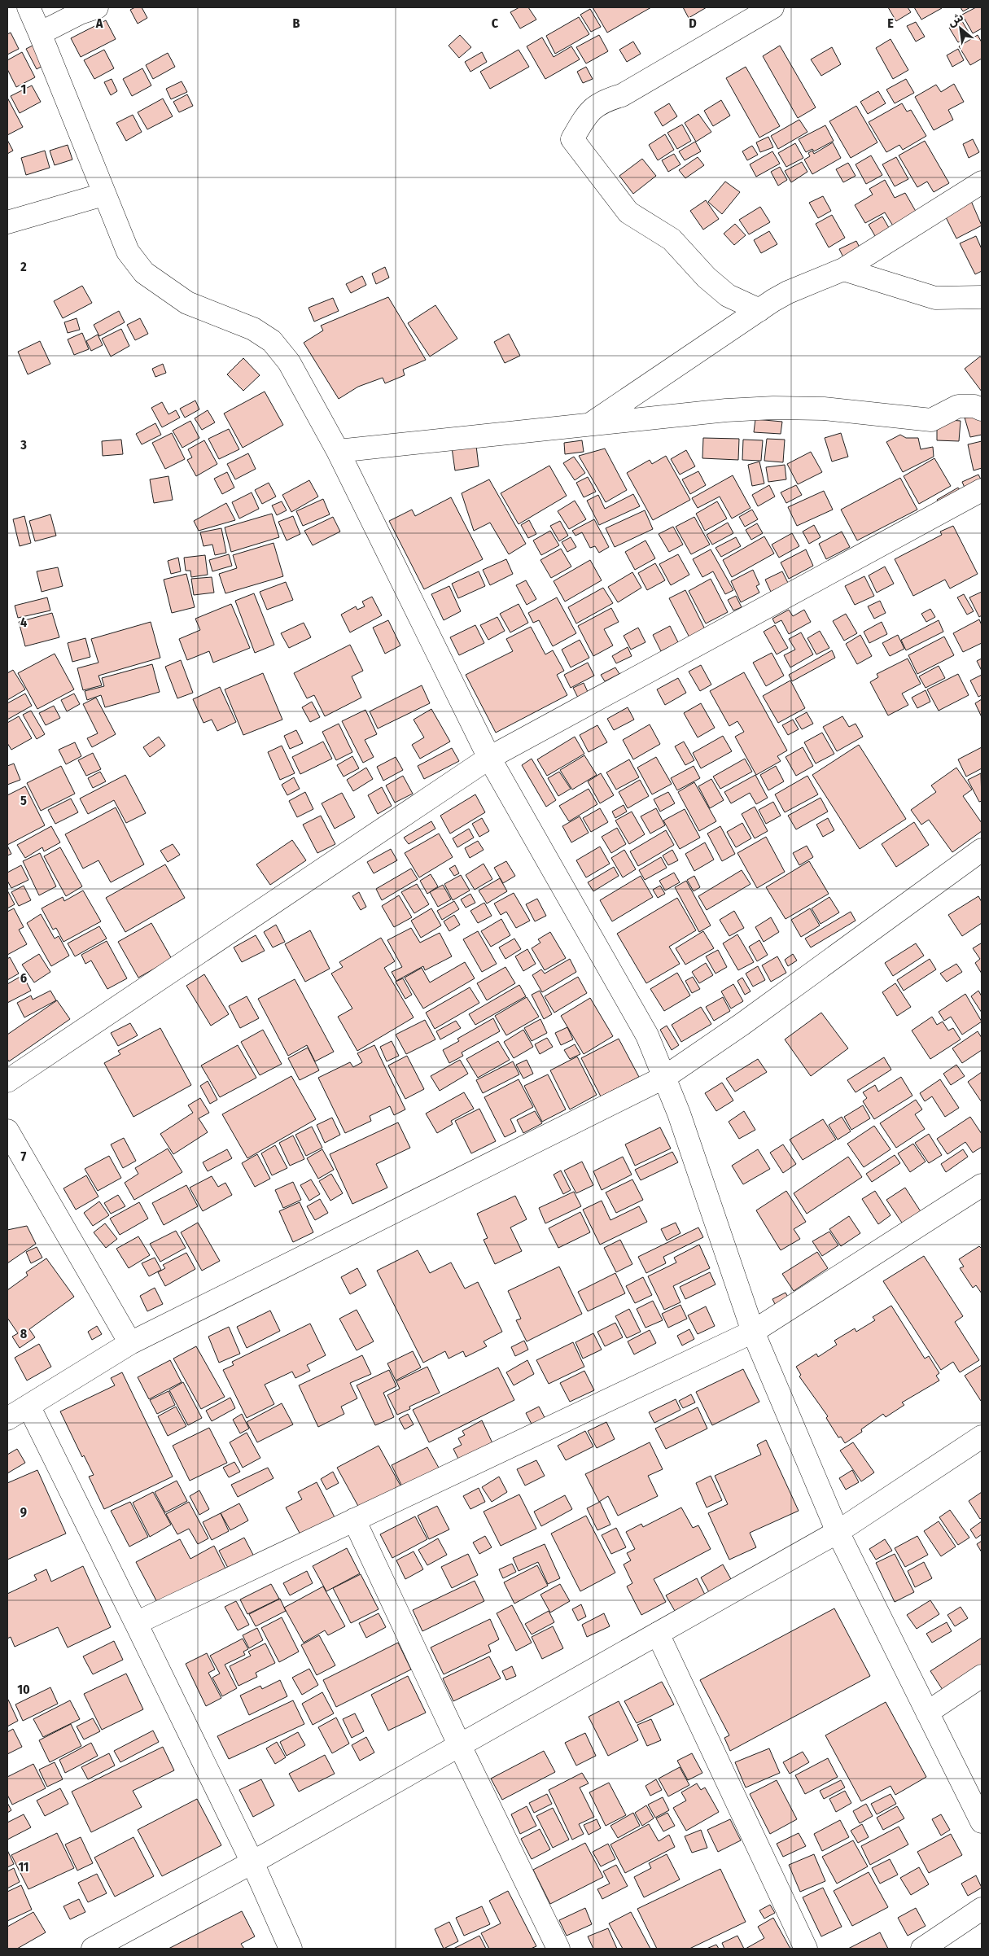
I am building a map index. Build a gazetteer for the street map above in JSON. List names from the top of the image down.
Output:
{
  "north": "top left",
  "grid": {
    "columns": [
      "A",
      "B",
      "C",
      "D",
      "E"
    ],
    "rows": [
      "1",
      "2",
      "3",
      "4",
      "5",
      "6",
      "7",
      "8",
      "9",
      "10",
      "11"
    ]
  }
}
